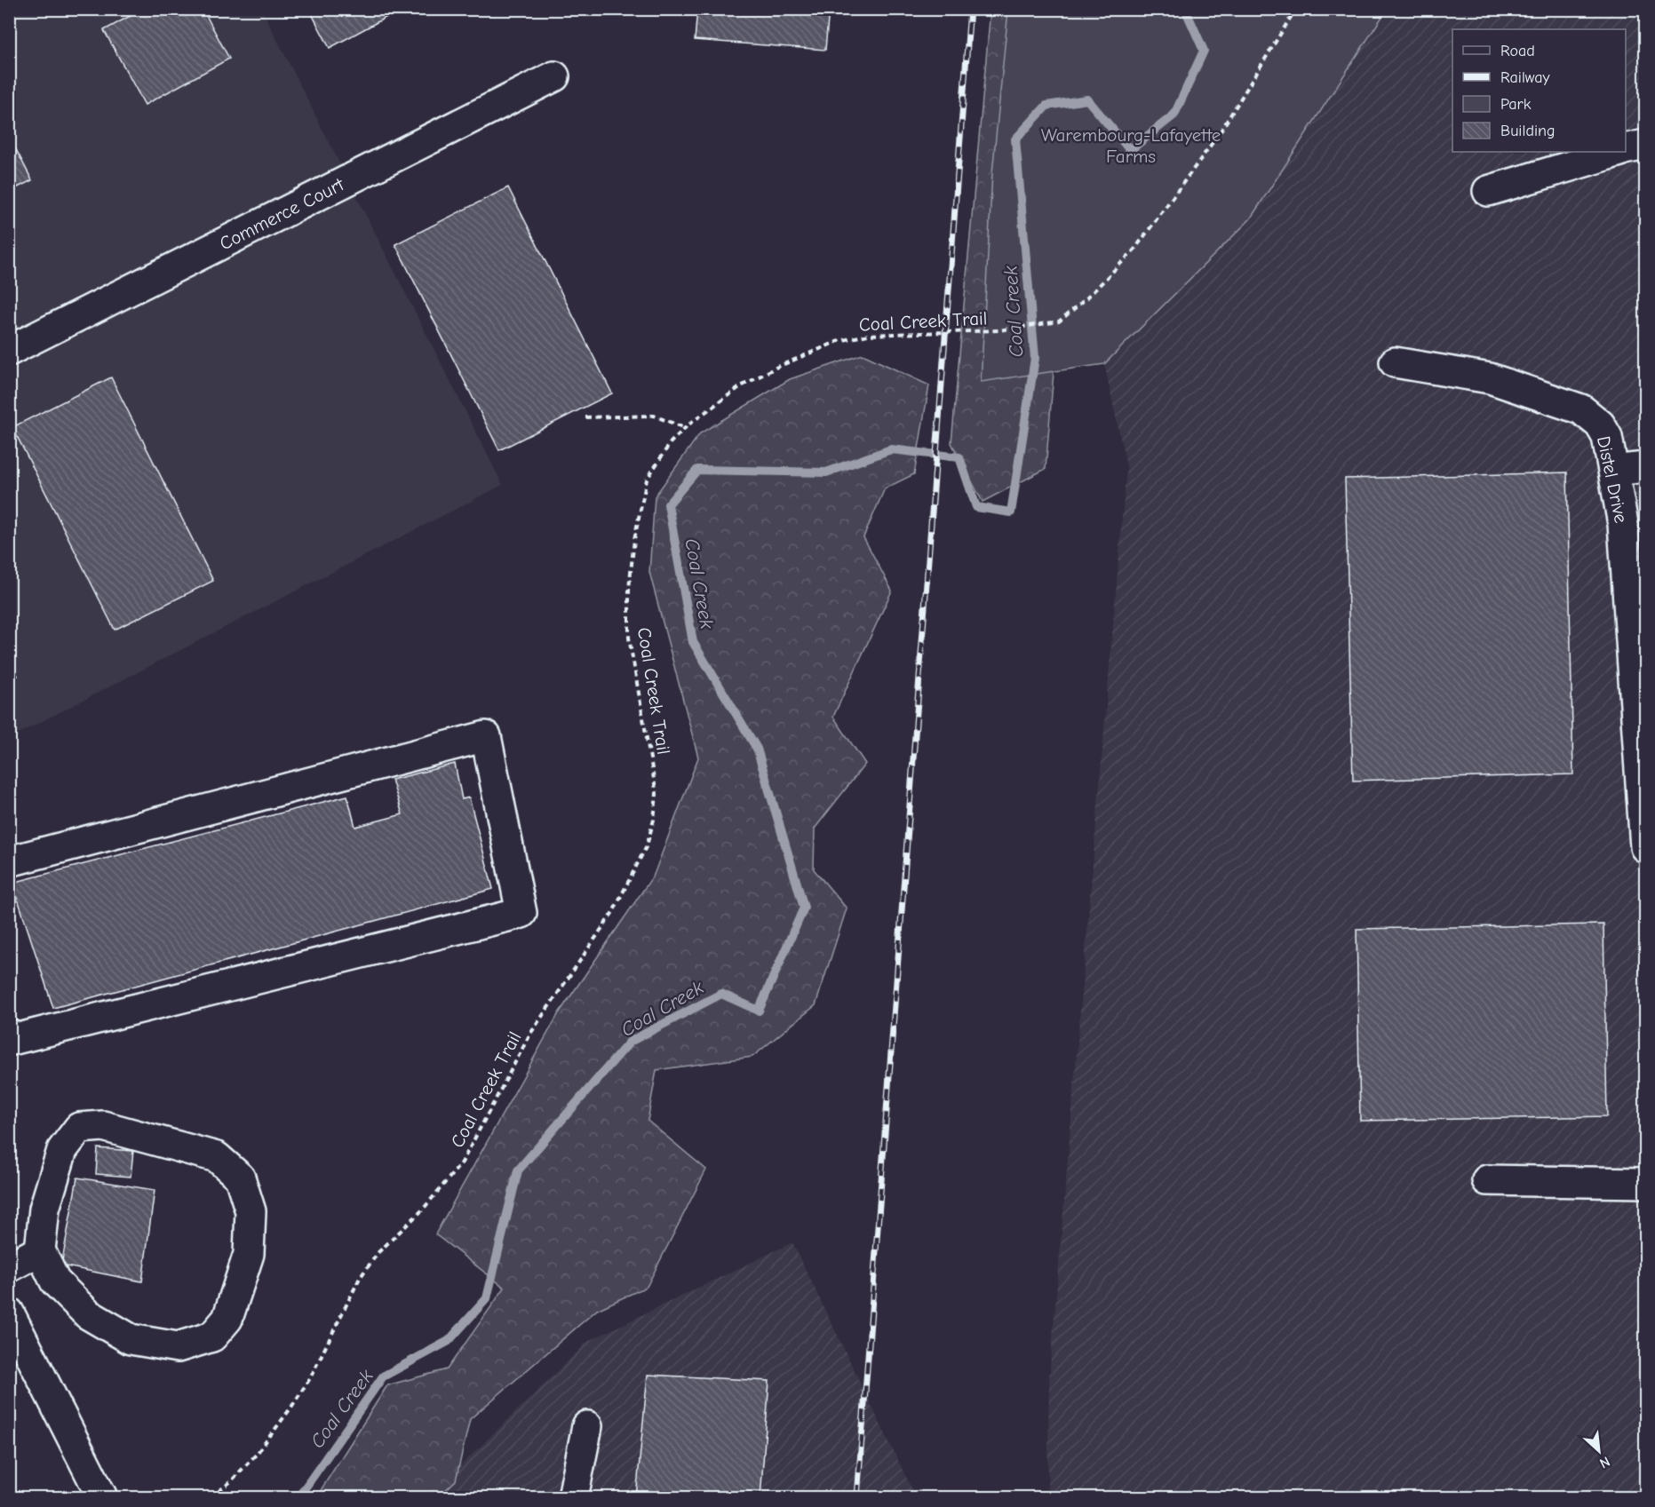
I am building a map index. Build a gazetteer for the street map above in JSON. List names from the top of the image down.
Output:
{
  "streets": {
    "street": ["Commerce Court", "Distel Drive"],
    "path": ["Coal Creek Trail"]
  },
  "water": ["Coal Creek"],
  "parks": ["Warembourg-Lafayette Farms"],
  "legend": [
    "Road",
    "Railway",
    "Park",
    "Building"
  ],
  "north": "bottom right"
}
